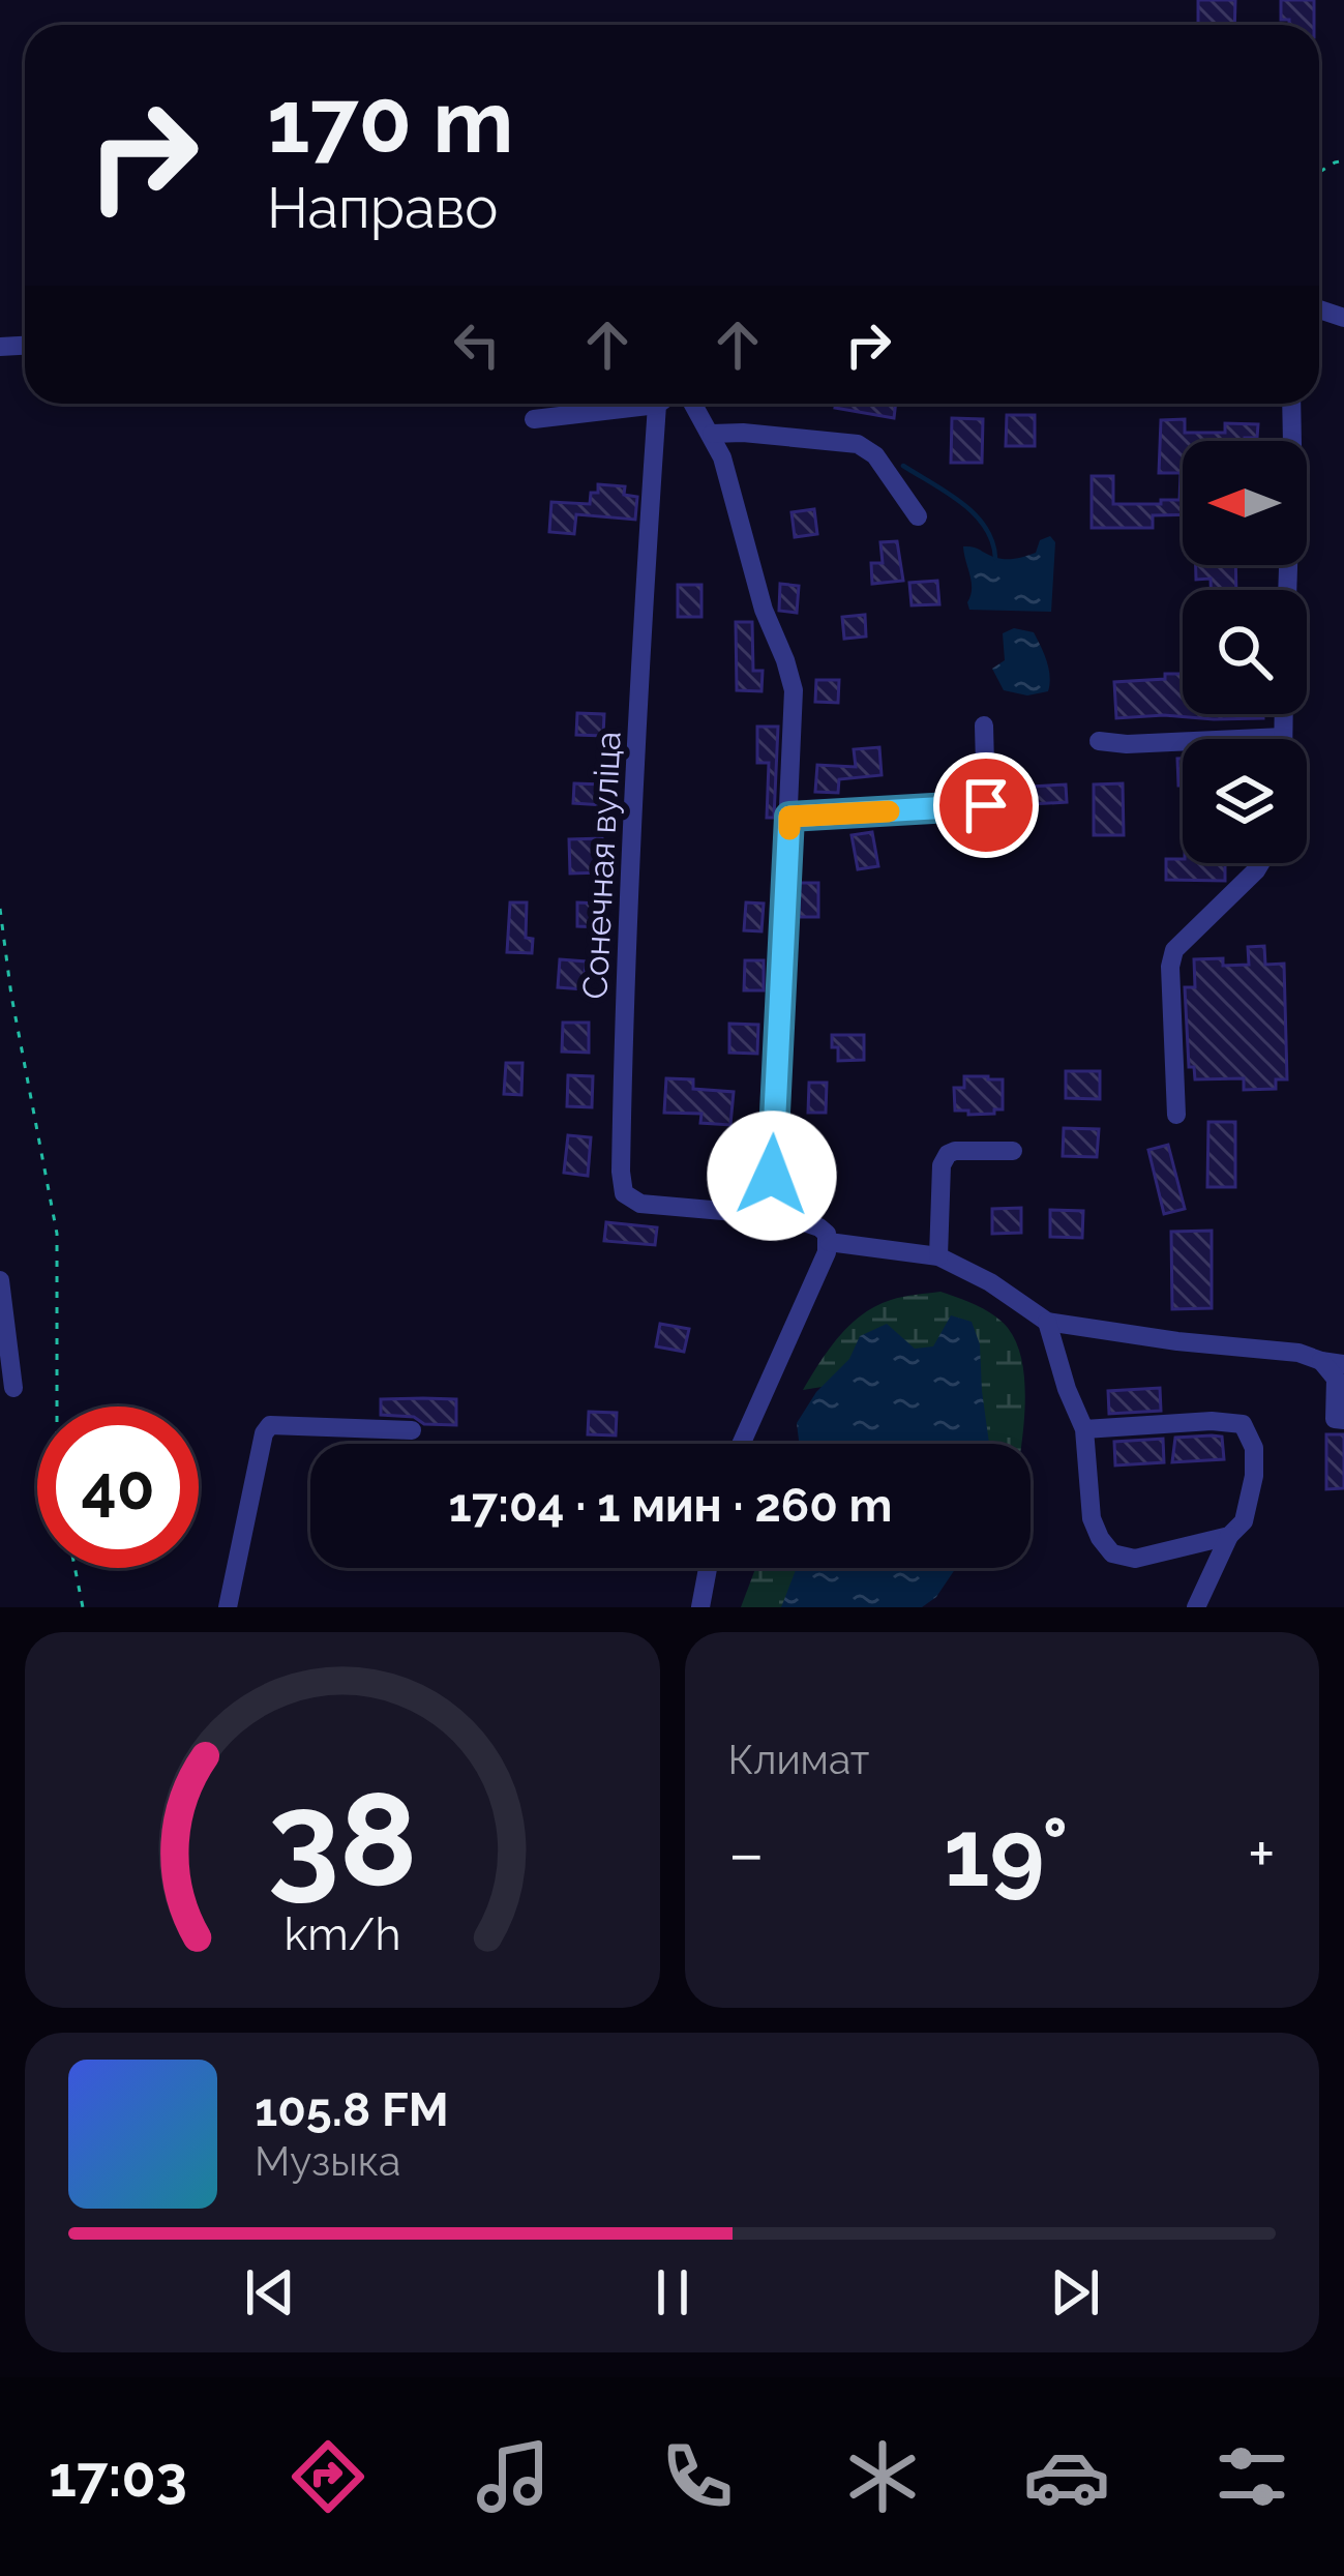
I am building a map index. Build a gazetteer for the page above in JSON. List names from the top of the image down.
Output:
{
  "streets": {
    "street": ["Сонечная вуліца"]
  },
  "north": "left",
  "page": {
    "turn": ["170 m", "Направо"],
    "limit": "40",
    "trip": "17:04 · 1 мин · 260 m",
    "tile": "Климат",
    "heat": ["−", "19°", "+"],
    "song": ["105.8 FM", "Музыка"],
    "tabs": "17:03",
    "gauge": ["38", "km/h"]
  }
}
